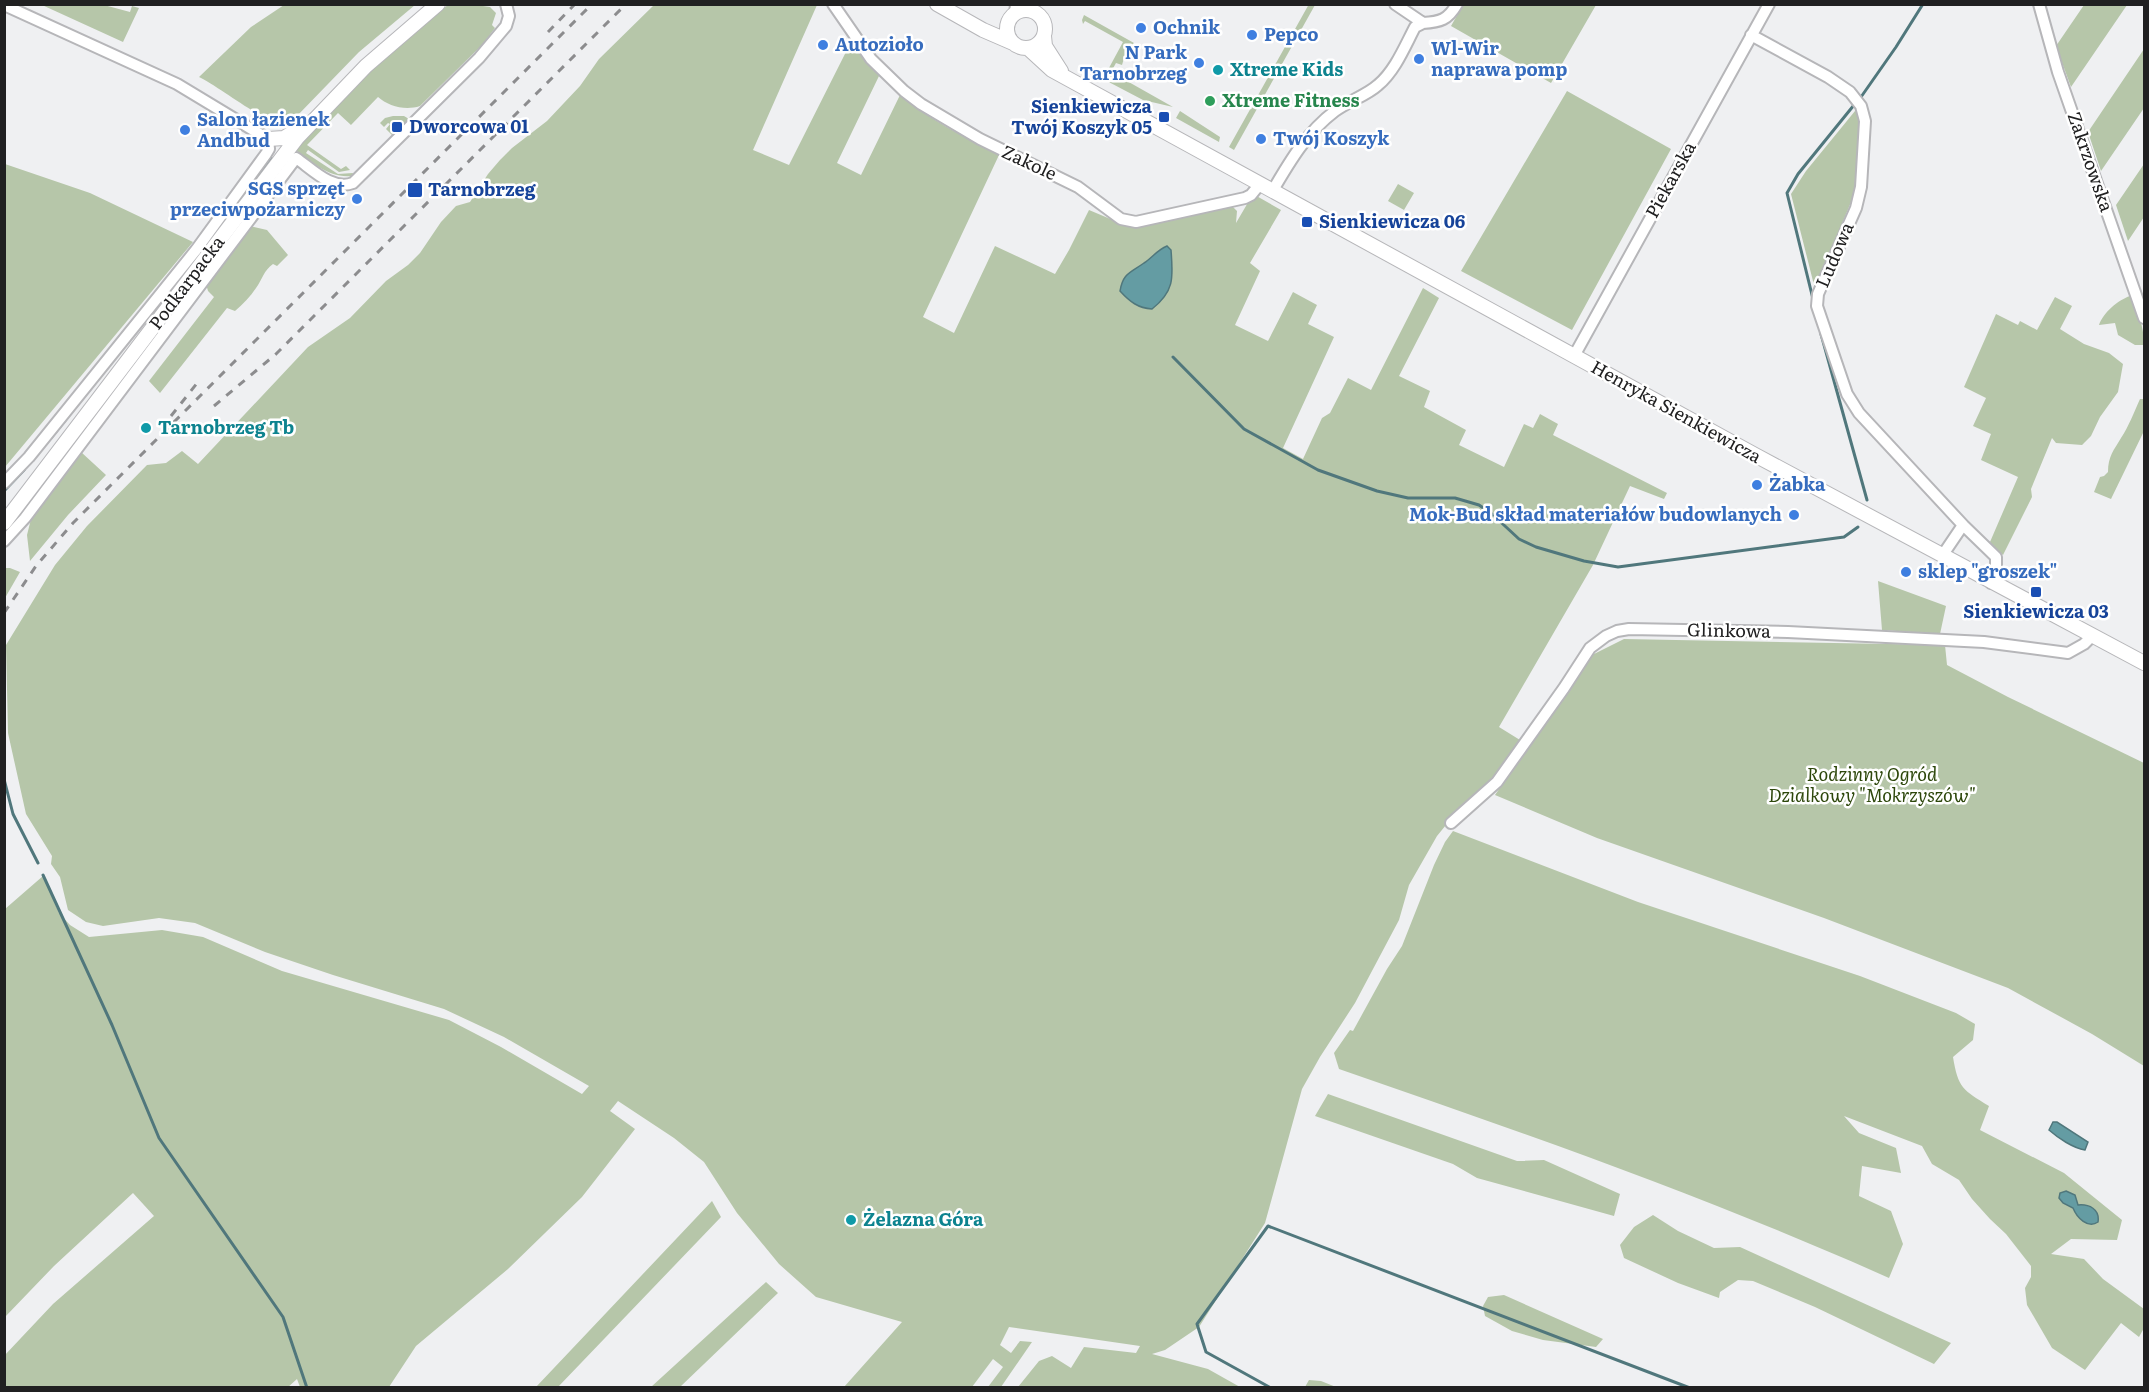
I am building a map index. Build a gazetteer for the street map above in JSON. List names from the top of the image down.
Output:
{
  "streets": {
    "main road": ["Podkarpacka", "Henryka Sienkiewicza"],
    "street": [
      "Zakrzowska",
      "Zakole",
      "Piekarska",
      "Ludowa",
      "Glinkowa"
    ]
  },
  "crossings": [
    ["Zakole", "Henryka Sienkiewicza"],
    ["Piekarska", "Ludowa"],
    ["Piekarska", "Henryka Sienkiewicza"],
    ["Ludowa", "Henryka Sienkiewicza"],
    ["Henryka Sienkiewicza", "Glinkowa"]
  ],
  "parks": ["Rodzinny Ogród Dzialkowy \"Mokrzyszów\""],
  "places": {
    "other": [
      "Ochnik",
      "Pepco",
      "Autozioło",
      "Wl-Wir naprawa pomp",
      "N Park Tarnobrzeg",
      "Xtreme Kids",
      "Xtreme Fitness",
      "Salon łazienek Andbud",
      "Twój Koszyk",
      "SGS sprzęt przeciwpożarniczy",
      "Tarnobrzeg Tb",
      "Żabka",
      "Mok-Bud skład materiałów budowlanych",
      "sklep \"groszek\"",
      "Żelazna Góra"
    ],
    "transit": [
      "Sienkiewicza Twój Koszyk 05",
      "Dworcowa 01",
      "Tarnobrzeg",
      "Sienkiewicza 06",
      "Sienkiewicza 03"
    ]
  }
}
